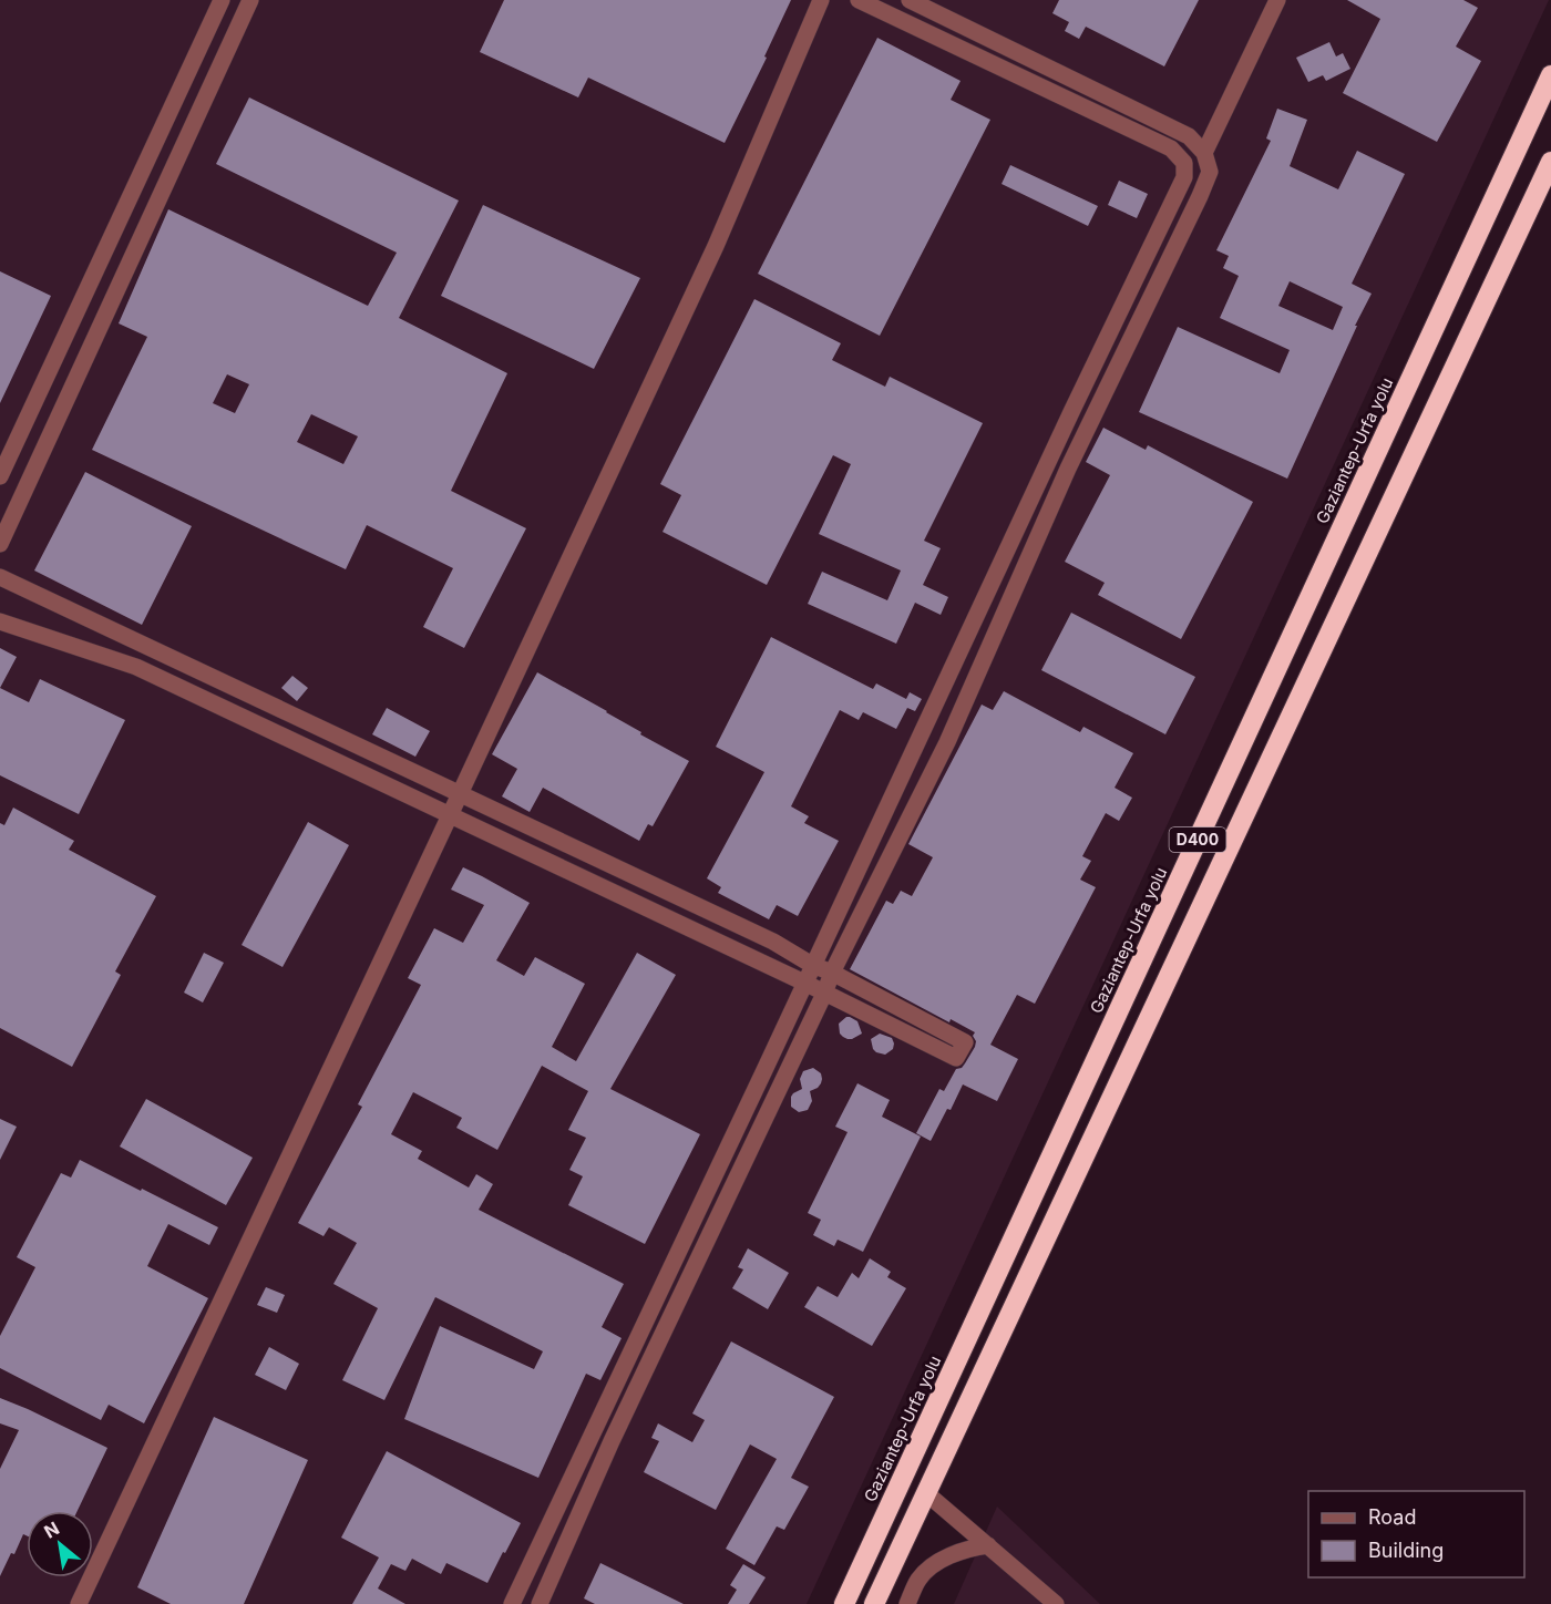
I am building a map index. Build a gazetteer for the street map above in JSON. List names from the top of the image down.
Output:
{
  "streets": {
    "highway": ["Gaziantep-Urfa yolu", "D400"]
  },
  "legend": ["Road", "Building"],
  "north": "top left"
}
